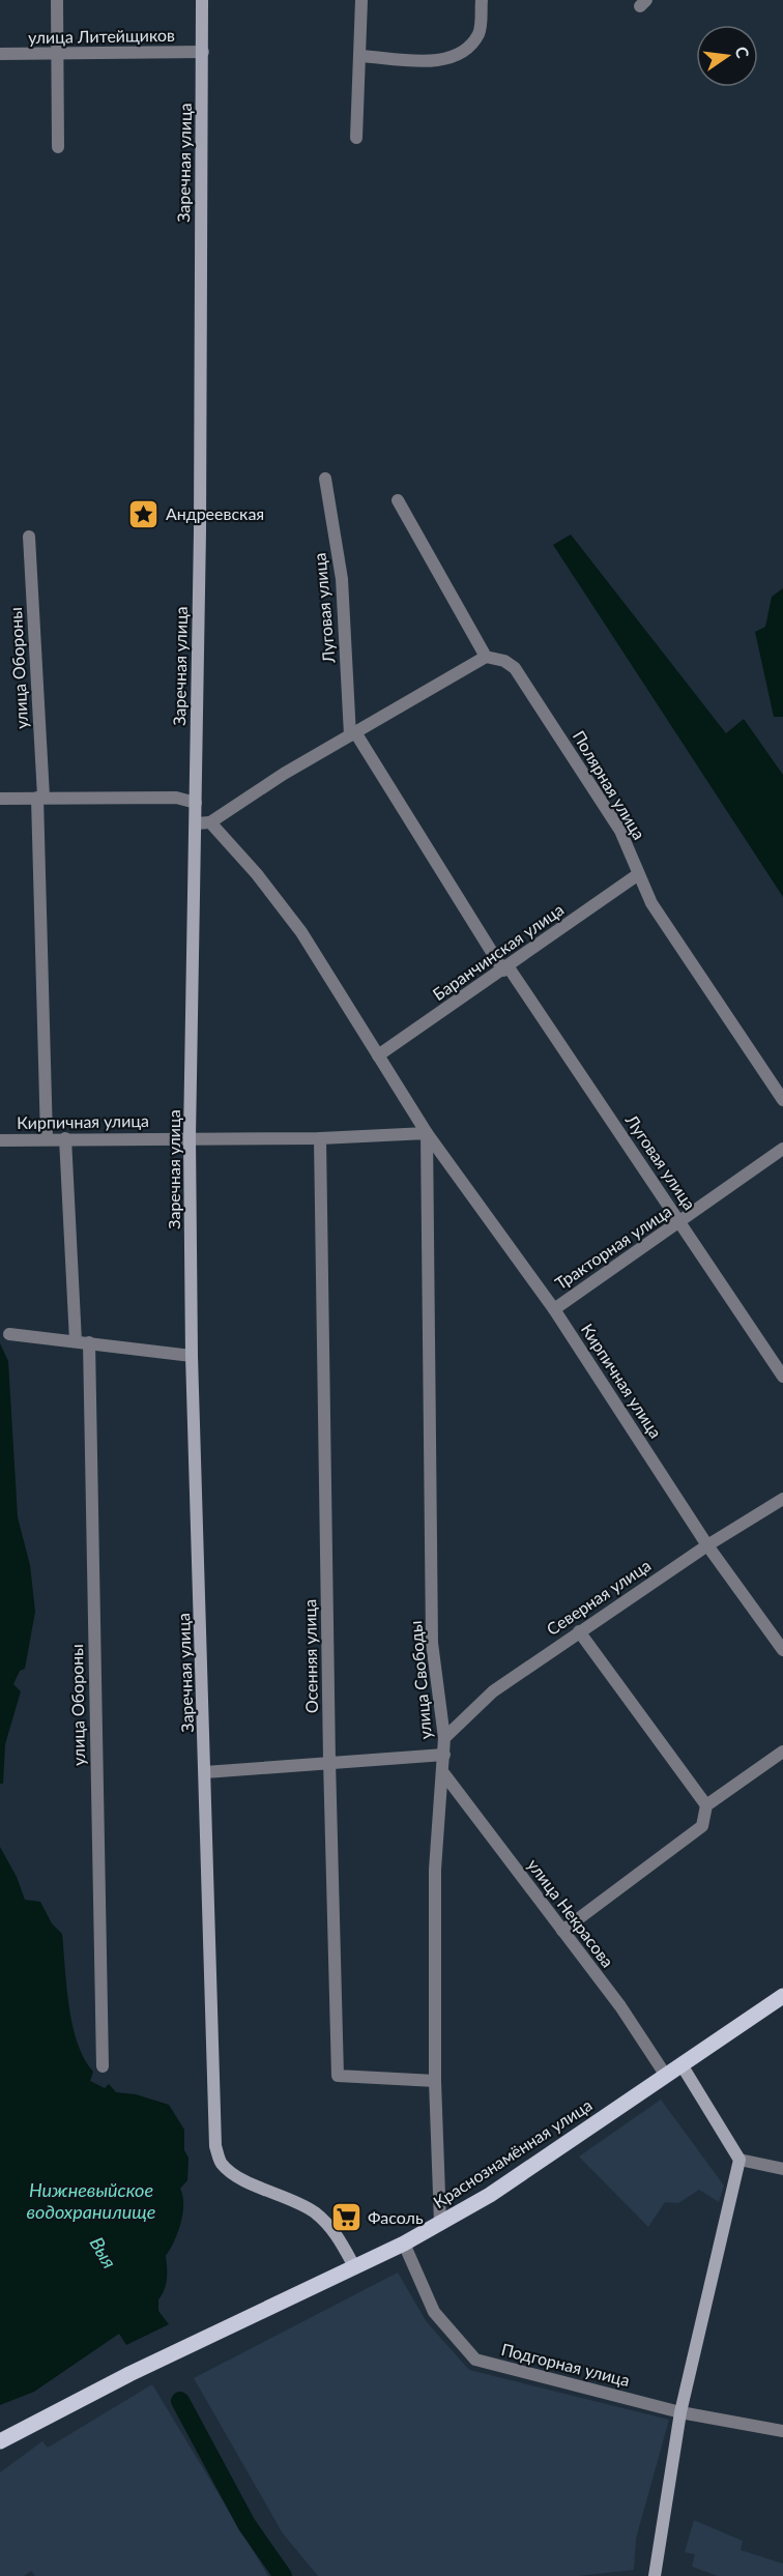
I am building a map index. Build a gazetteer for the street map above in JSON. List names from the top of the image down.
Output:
{
  "streets": {
    "main road": ["Краснознамённая улица"],
    "street": [
      "улица Литейщиков",
      "Заречная улица",
      "Луговая улица",
      "улица Обороны",
      "Полярная улица",
      "Баранчинская улица",
      "Кирпичная улица",
      "Тракторная улица",
      "Северная улица",
      "Осенняя улица",
      "улица Свободы",
      "улица Некрасова",
      "Подгорная улица"
    ]
  },
  "crossings": [
    ["улица Литейщиков", "Заречная улица"],
    ["Заречная улица", "Кирпичная улица"],
    ["Заречная улица", "Краснознамённая улица"],
    ["Луговая улица", "Баранчинская улица"],
    ["Луговая улица", "Тракторная улица"],
    ["улица Обороны", "Кирпичная улица"],
    ["Полярная улица", "Баранчинская улица"],
    ["Баранчинская улица", "Кирпичная улица"],
    ["Кирпичная улица", "Тракторная улица"],
    ["Кирпичная улица", "Северная улица"],
    ["Кирпичная улица", "Осенняя улица"],
    ["Кирпичная улица", "улица Свободы"],
    ["Северная улица", "улица Свободы"],
    ["Осенняя улица", "улица Свободы"],
    ["улица Свободы", "улица Некрасова"],
    ["улица Свободы", "Краснознамённая улица"],
    ["улица Некрасова", "Краснознамённая улица"],
    ["Краснознамённая улица", "Подгорная улица"]
  ],
  "water": ["Нижневыйское водохранилище", "Выя"],
  "places": {
    "place": ["Андреевская"],
    "supermarket": ["Фасоль"]
  },
  "north": "right"
}
